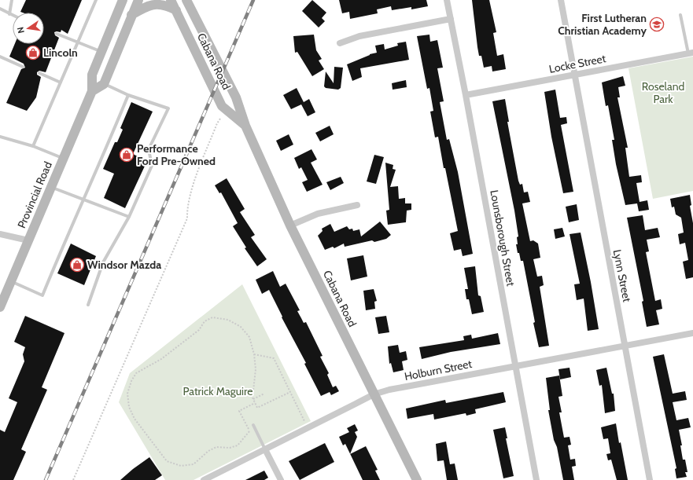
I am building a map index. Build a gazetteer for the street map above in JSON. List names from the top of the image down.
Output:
{
  "streets": {
    "main road": ["Cabana Road", "Provincial Road"],
    "street": [
      "Locke Street",
      "Lounsborough Street",
      "Lynn Street",
      "Holburn Street"
    ]
  },
  "crossings": [
    ["Cabana Road", "Holburn Street"],
    ["Locke Street", "Lounsborough Street"],
    ["Locke Street", "Lynn Street"],
    ["Lounsborough Street", "Holburn Street"],
    ["Lynn Street", "Holburn Street"]
  ],
  "parks": ["Roseland Park", "Patrick Maguire"],
  "places": {
    "school or university": ["First Lutheran Christian Academy"],
    "shop": ["Lincoln", "Performance Ford Pre-Owned", "Windsor Mazda"]
  },
  "north": "left"
}
